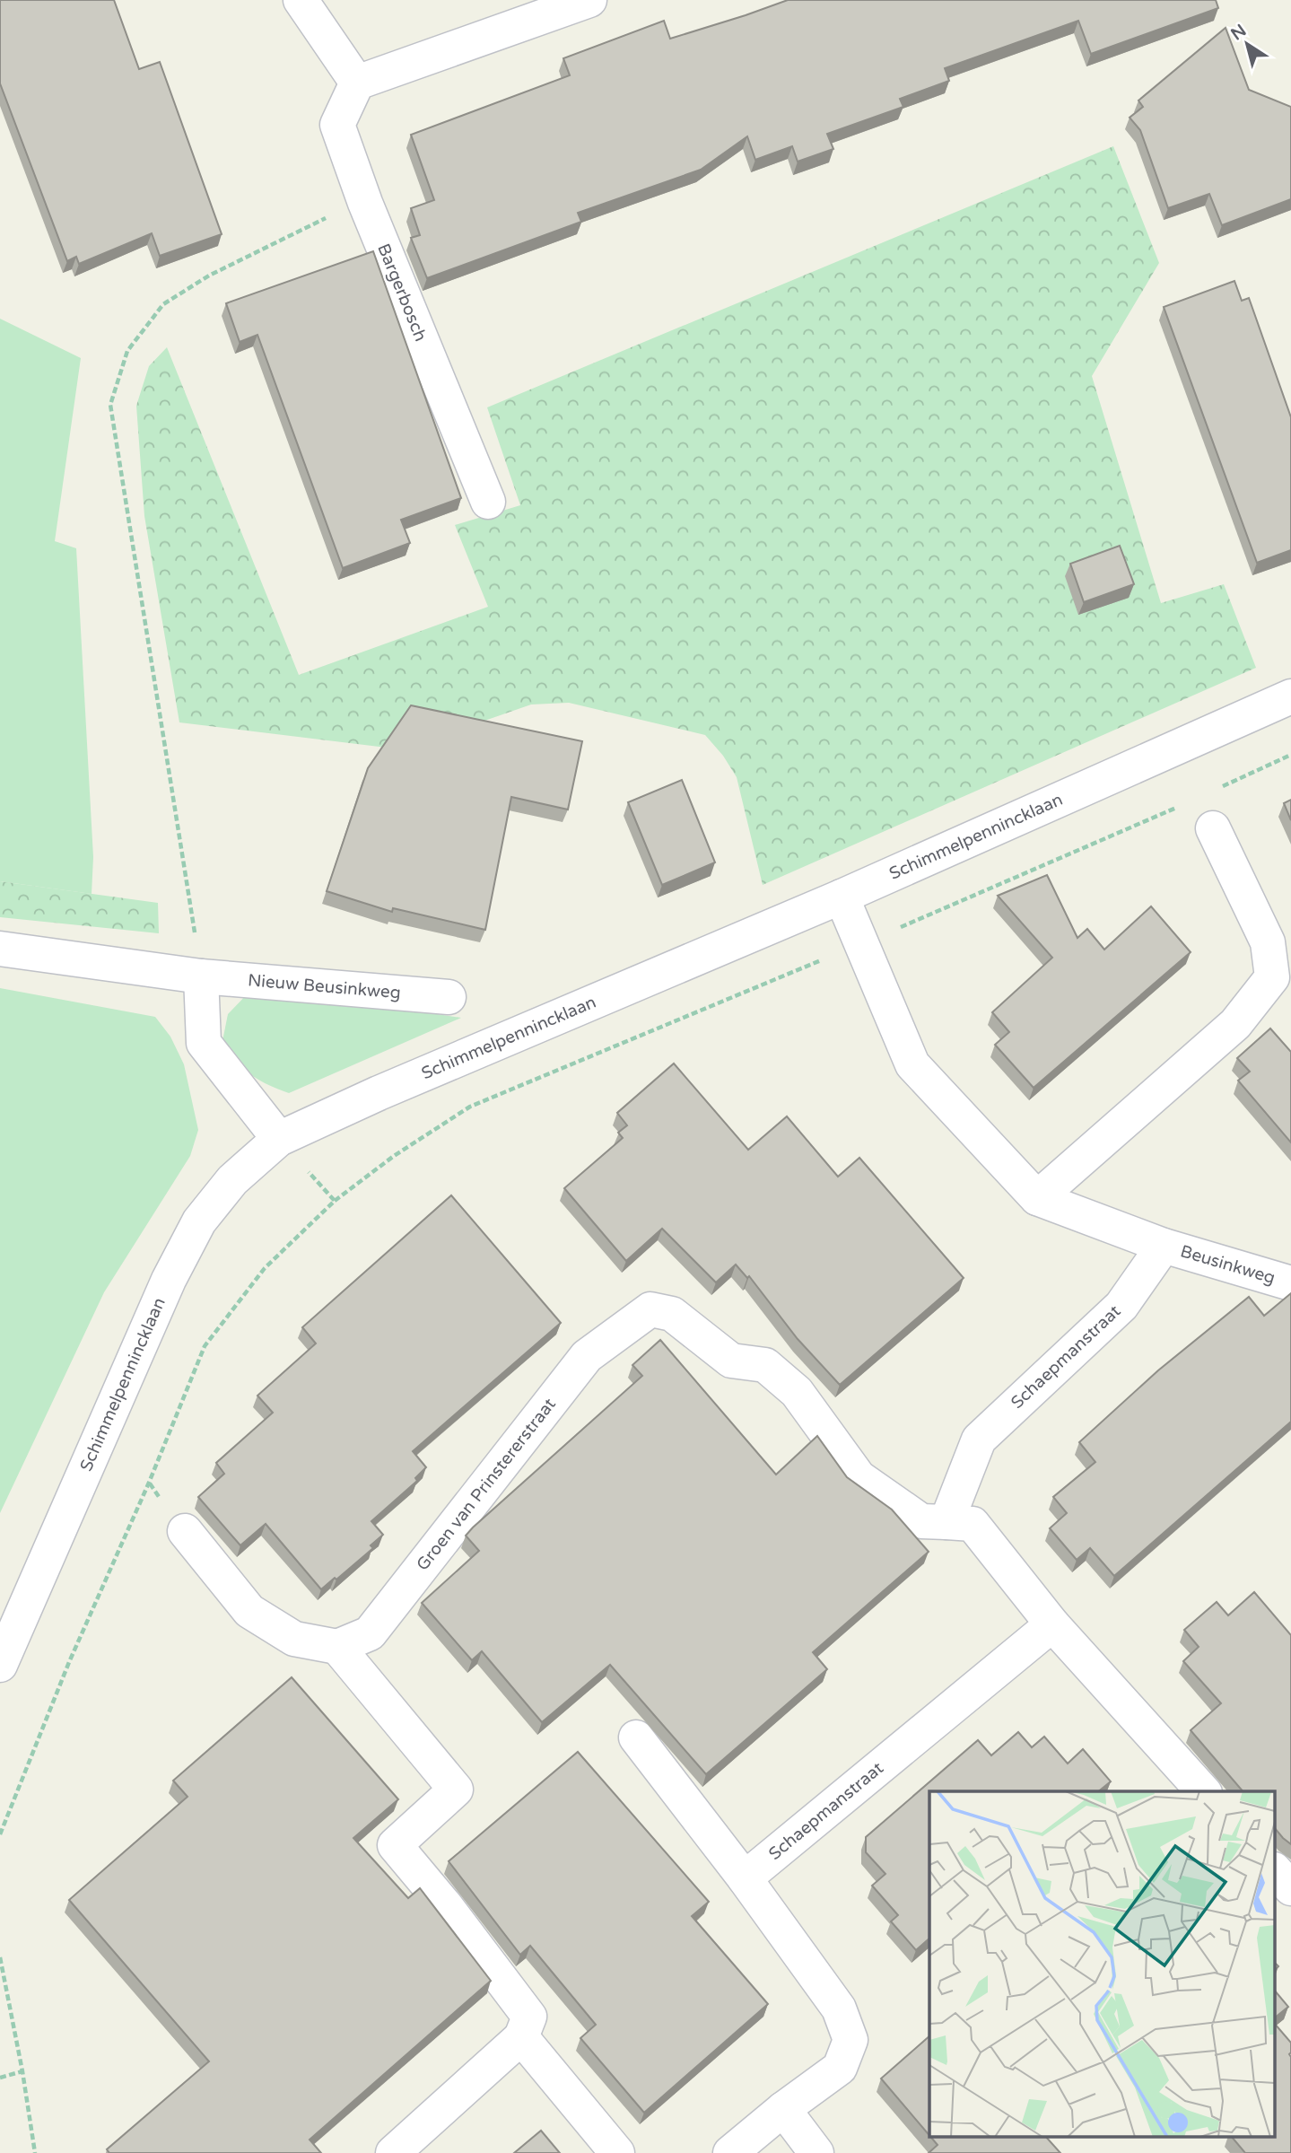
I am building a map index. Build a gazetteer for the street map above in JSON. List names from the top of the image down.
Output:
{
  "streets": {
    "street": [
      "Bargerbosch",
      "Schimmelpennincklaan",
      "Nieuw Beusinkweg",
      "Beusinkweg",
      "Schaepmanstraat",
      "Groen van Prinstererstraat"
    ]
  },
  "crossings": [
    ["Beusinkweg", "Schaepmanstraat"],
    ["Schaepmanstraat", "Groen van Prinstererstraat"]
  ],
  "north": "top left"
}
